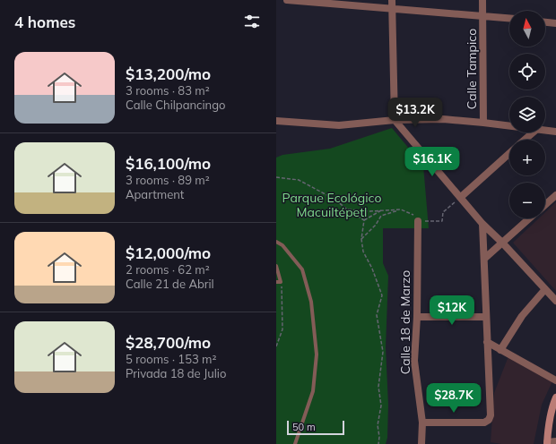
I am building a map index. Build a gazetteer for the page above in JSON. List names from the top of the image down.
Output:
{
  "streets": {
    "street": ["Calle Tampico", "Calle 18 de Marzo"]
  },
  "parks": ["Parque Ecológico Macuiltépetl"],
  "scale_bar": "50 m",
  "north": "top",
  "page": {
    "heading": "4 homes",
    "map_buttons": ["+", "−"],
    "list": [
      {
        "name": "$13,200/mo",
        "note": "3 rooms · 83 m² · Calle Chilpancingo"
      },
      {
        "name": "$16,100/mo",
        "note": "3 rooms · 89 m² · Apartment"
      },
      {
        "name": "$12,000/mo",
        "note": "2 rooms · 62 m² · Calle 21 de Abril"
      },
      {
        "name": "$28,700/mo",
        "note": "5 rooms · 153 m² · Privada 18 de Julio"
      }
    ],
    "price": [
      "$13.2K",
      "$16.1K",
      "$12K",
      "$28.7K"
    ],
    "scale": "50 m"
  }
}
